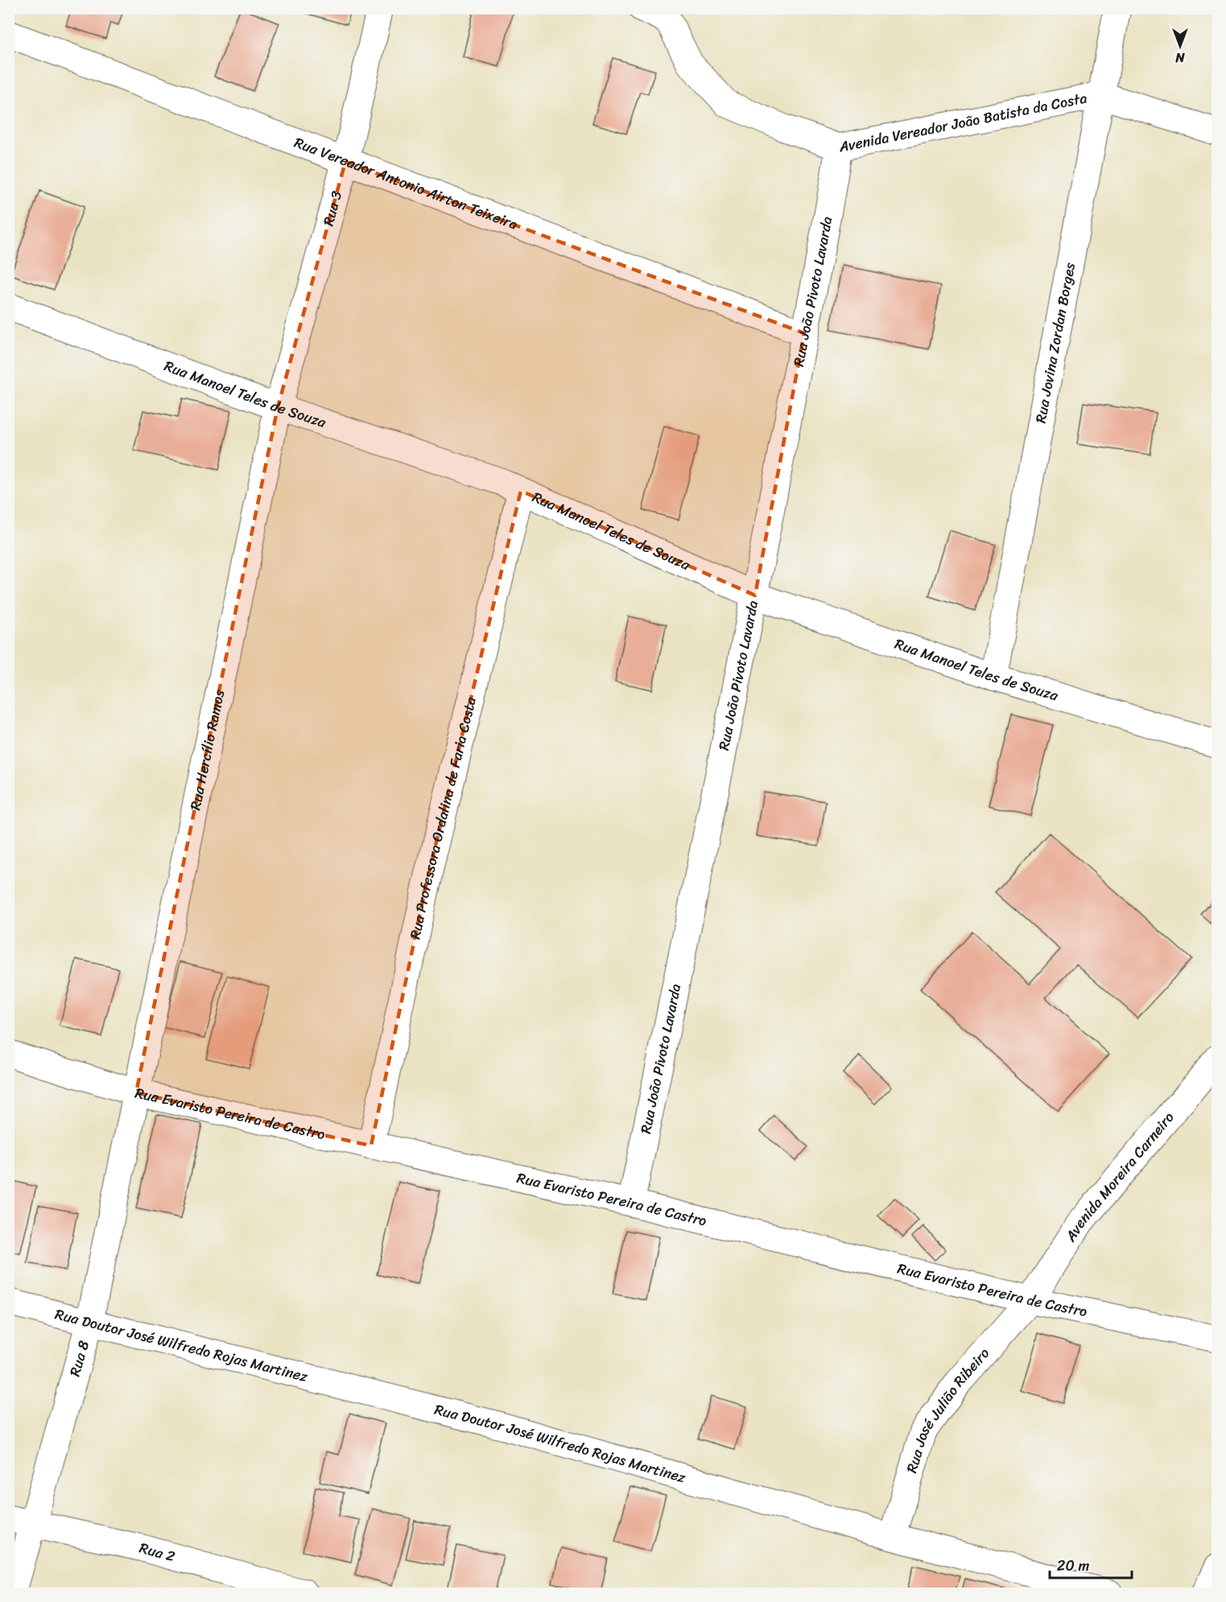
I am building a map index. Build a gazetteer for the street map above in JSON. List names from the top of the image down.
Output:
{
  "streets": {
    "street": [
      "Avenida Vereador João Batista da Costa",
      "Rua Vereador Antonio Airton Teixeira",
      "Rua 3",
      "Rua João Pivoto Lavarda",
      "Rua Jovina Zordan Borges",
      "Rua Manoel Teles de Souza",
      "Rua Hercílio Ramos",
      "Rua Professora Ordalina de Faria Costa",
      "Rua Evaristo Pereira de Castro",
      "Avenida Moreira Carneiro",
      "Rua Doutor José Wilfredo Rojas Martinez",
      "Rua 8",
      "Rua José Julião Ribeiro",
      "Rua 2"
    ]
  },
  "crossings": [
    ["Avenida Vereador João Batista da Costa", "Rua João Pivoto Lavarda"],
    ["Avenida Vereador João Batista da Costa", "Rua Jovina Zordan Borges"],
    ["Rua Vereador Antonio Airton Teixeira", "Rua 3"],
    ["Rua Vereador Antonio Airton Teixeira", "Rua João Pivoto Lavarda"],
    ["Rua 3", "Rua Manoel Teles de Souza"],
    ["Rua 3", "Rua Hercílio Ramos"],
    ["Rua João Pivoto Lavarda", "Rua Manoel Teles de Souza"],
    ["Rua João Pivoto Lavarda", "Rua Evaristo Pereira de Castro"],
    ["Rua Jovina Zordan Borges", "Rua Manoel Teles de Souza"],
    ["Rua Manoel Teles de Souza", "Rua Hercílio Ramos"],
    ["Rua Manoel Teles de Souza", "Rua Professora Ordalina de Faria Costa"],
    ["Rua Hercílio Ramos", "Rua Evaristo Pereira de Castro"],
    ["Rua Hercílio Ramos", "Rua 8"],
    ["Rua Professora Ordalina de Faria Costa", "Rua Evaristo Pereira de Castro"],
    ["Rua Evaristo Pereira de Castro", "Avenida Moreira Carneiro"],
    ["Rua Evaristo Pereira de Castro", "Rua 8"],
    ["Rua Evaristo Pereira de Castro", "Rua José Julião Ribeiro"],
    ["Avenida Moreira Carneiro", "Rua José Julião Ribeiro"],
    ["Rua Doutor José Wilfredo Rojas Martinez", "Rua 8"],
    ["Rua Doutor José Wilfredo Rojas Martinez", "Rua José Julião Ribeiro"],
    ["Rua 8", "Rua 2"]
  ],
  "scale_bar": "20 m",
  "north": "bottom"
}
